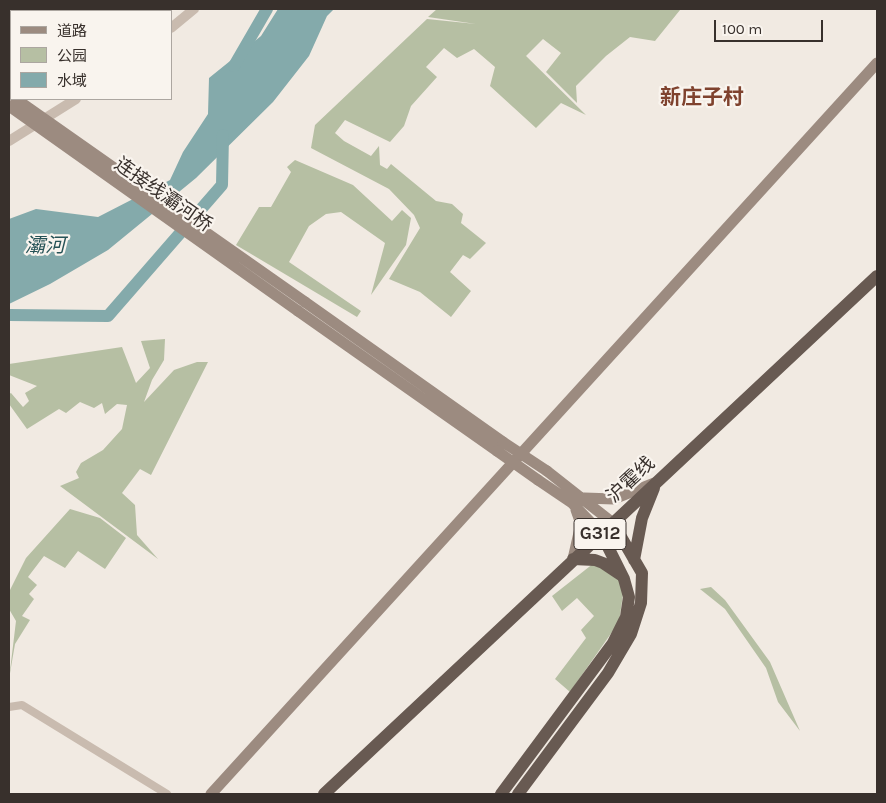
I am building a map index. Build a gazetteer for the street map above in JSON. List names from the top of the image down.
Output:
{
  "streets": {
    "highway": ["沪霍线", "G312"],
    "main road": ["连接线灞河桥"]
  },
  "districts": ["新庄子村"],
  "water": ["灞河"],
  "legend": ["道路", "公园", "水域"],
  "scale_bar": "100 m"
}
